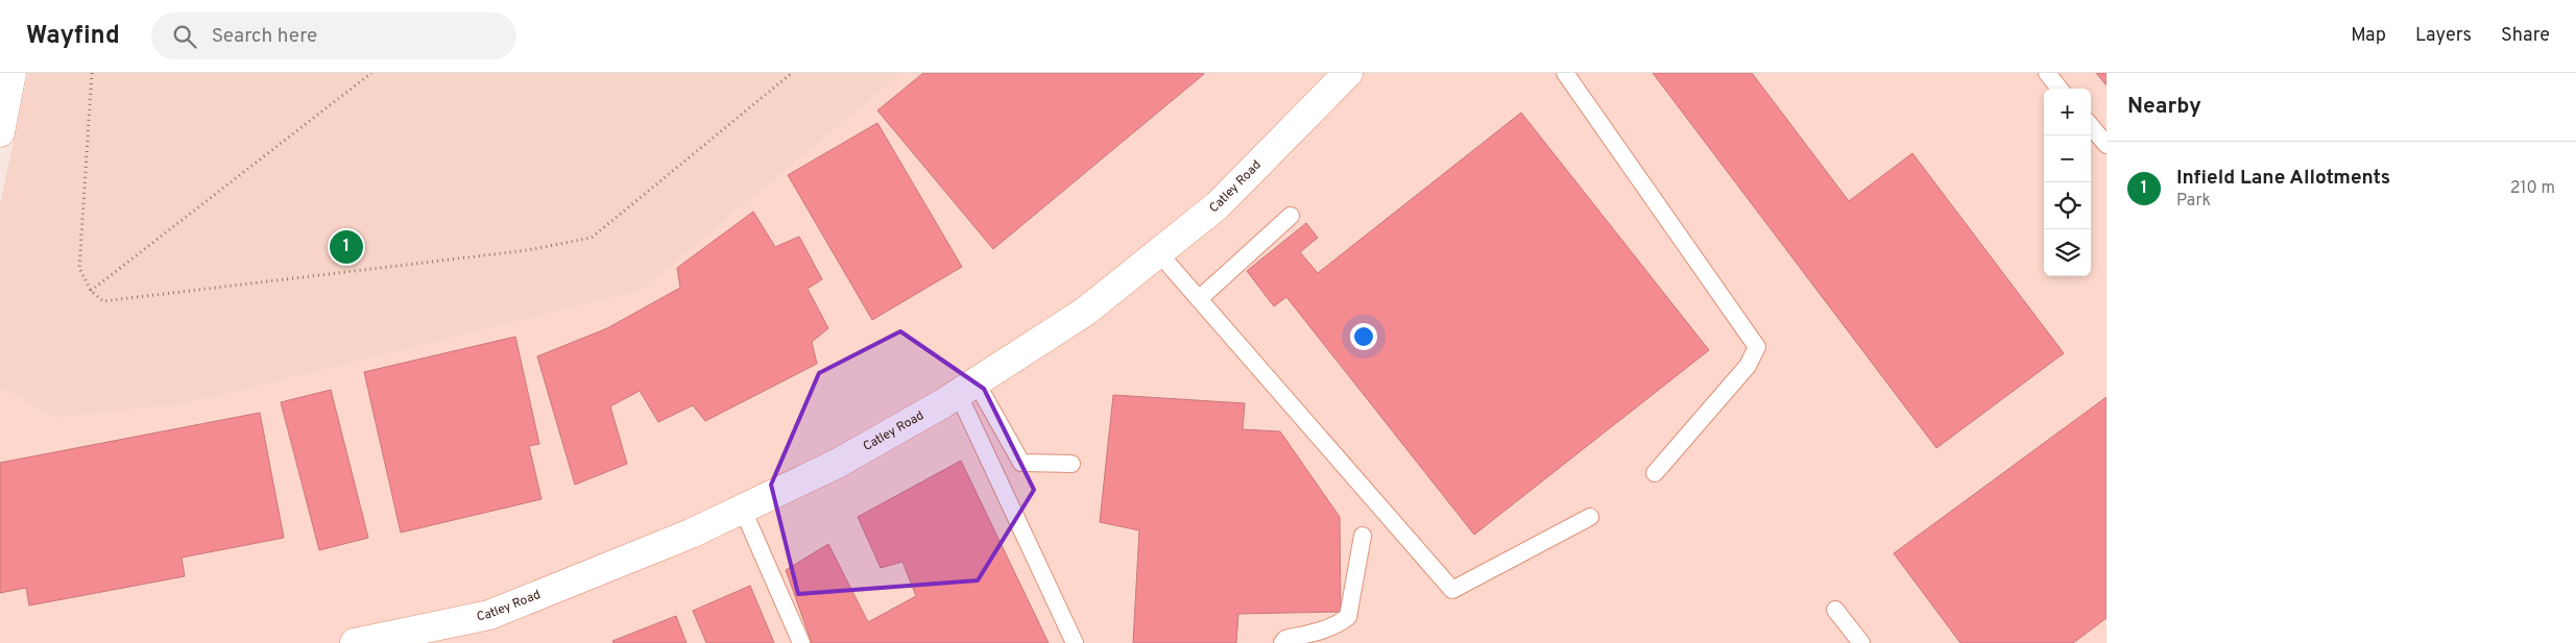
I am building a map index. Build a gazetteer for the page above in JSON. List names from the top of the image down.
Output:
{
  "streets": {
    "street": ["Catley Road"]
  },
  "page": {
    "header": "Wayfind",
    "search": "Search here",
    "nav": ["Map", "Layers", "Share"],
    "heading": "Nearby",
    "map_buttons": ["+", "−"],
    "list": [
      {
        "mark": "1",
        "name": "Infield Lane Allotments",
        "note": "Park",
        "value": "210 m"
      }
    ],
    "pins": "1"
  }
}
